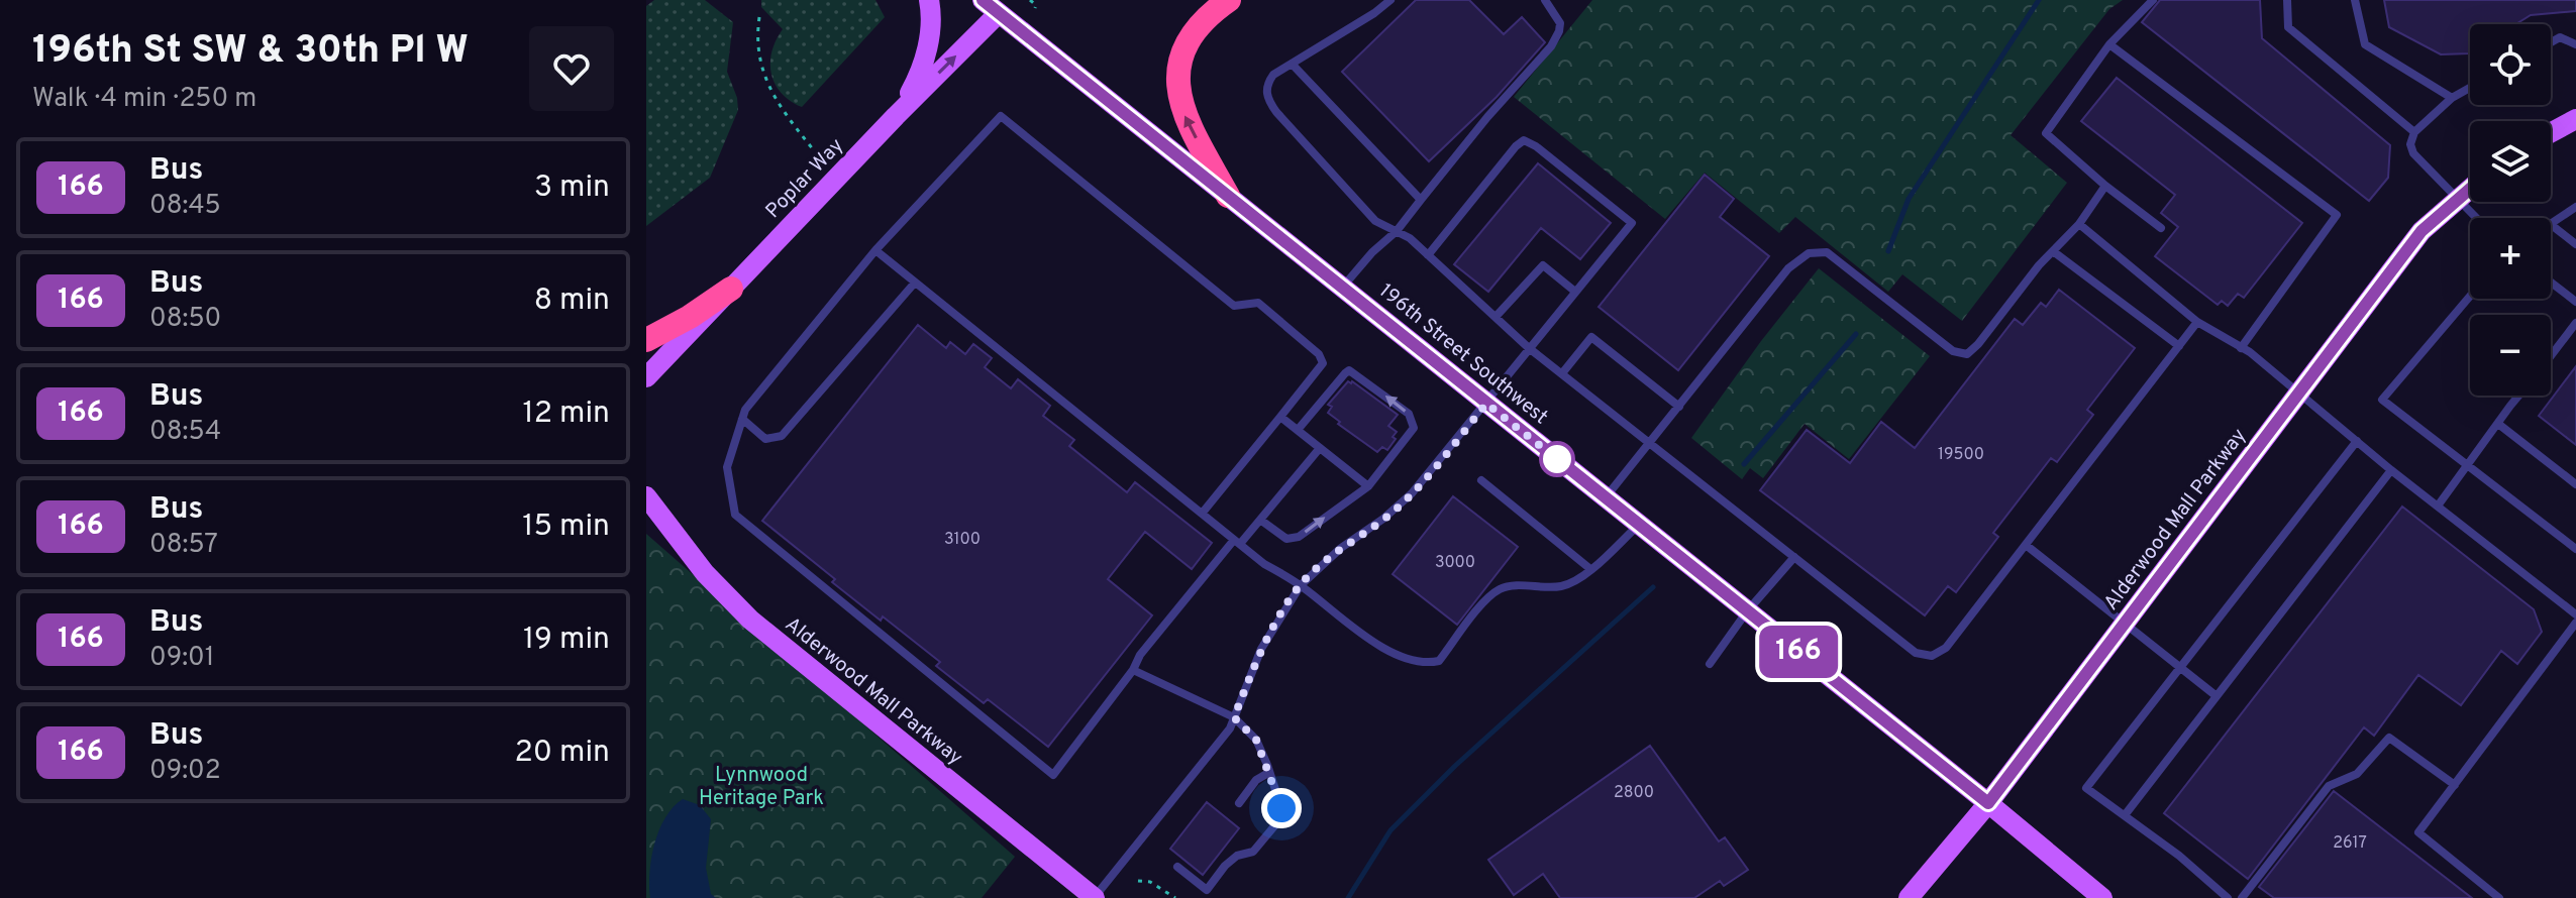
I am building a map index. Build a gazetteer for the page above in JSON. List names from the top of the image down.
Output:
{
  "streets": {
    "main road": ["Poplar Way", "196th Street Southwest", "Alderwood Mall Parkway"]
  },
  "crossings": [
    ["Poplar Way", "196th Street Southwest"],
    ["196th Street Southwest", "Alderwood Mall Parkway"]
  ],
  "parks": ["Lynnwood Heritage Park"],
  "lines": ["bus line 166"],
  "house_numbers": [
    "19500",
    "3100",
    "3000",
    "2800",
    "2617"
  ],
  "page": {
    "heading": ["196th St SW & 30th Pl W", "Walk · 4 min · 250 m"],
    "on_map": "166",
    "map_buttons": ["+", "−"],
    "list": [
      {
        "mark": "166",
        "name": "Bus",
        "note": "08:45",
        "value": "3 min"
      },
      {
        "mark": "166",
        "name": "Bus",
        "note": "08:50",
        "value": "8 min"
      },
      {
        "mark": "166",
        "name": "Bus",
        "note": "08:54",
        "value": "12 min"
      },
      {
        "mark": "166",
        "name": "Bus",
        "note": "08:57",
        "value": "15 min"
      },
      {
        "mark": "166",
        "name": "Bus",
        "note": "09:01",
        "value": "19 min"
      },
      {
        "mark": "166",
        "name": "Bus",
        "note": "09:02",
        "value": "20 min"
      }
    ]
  }
}
